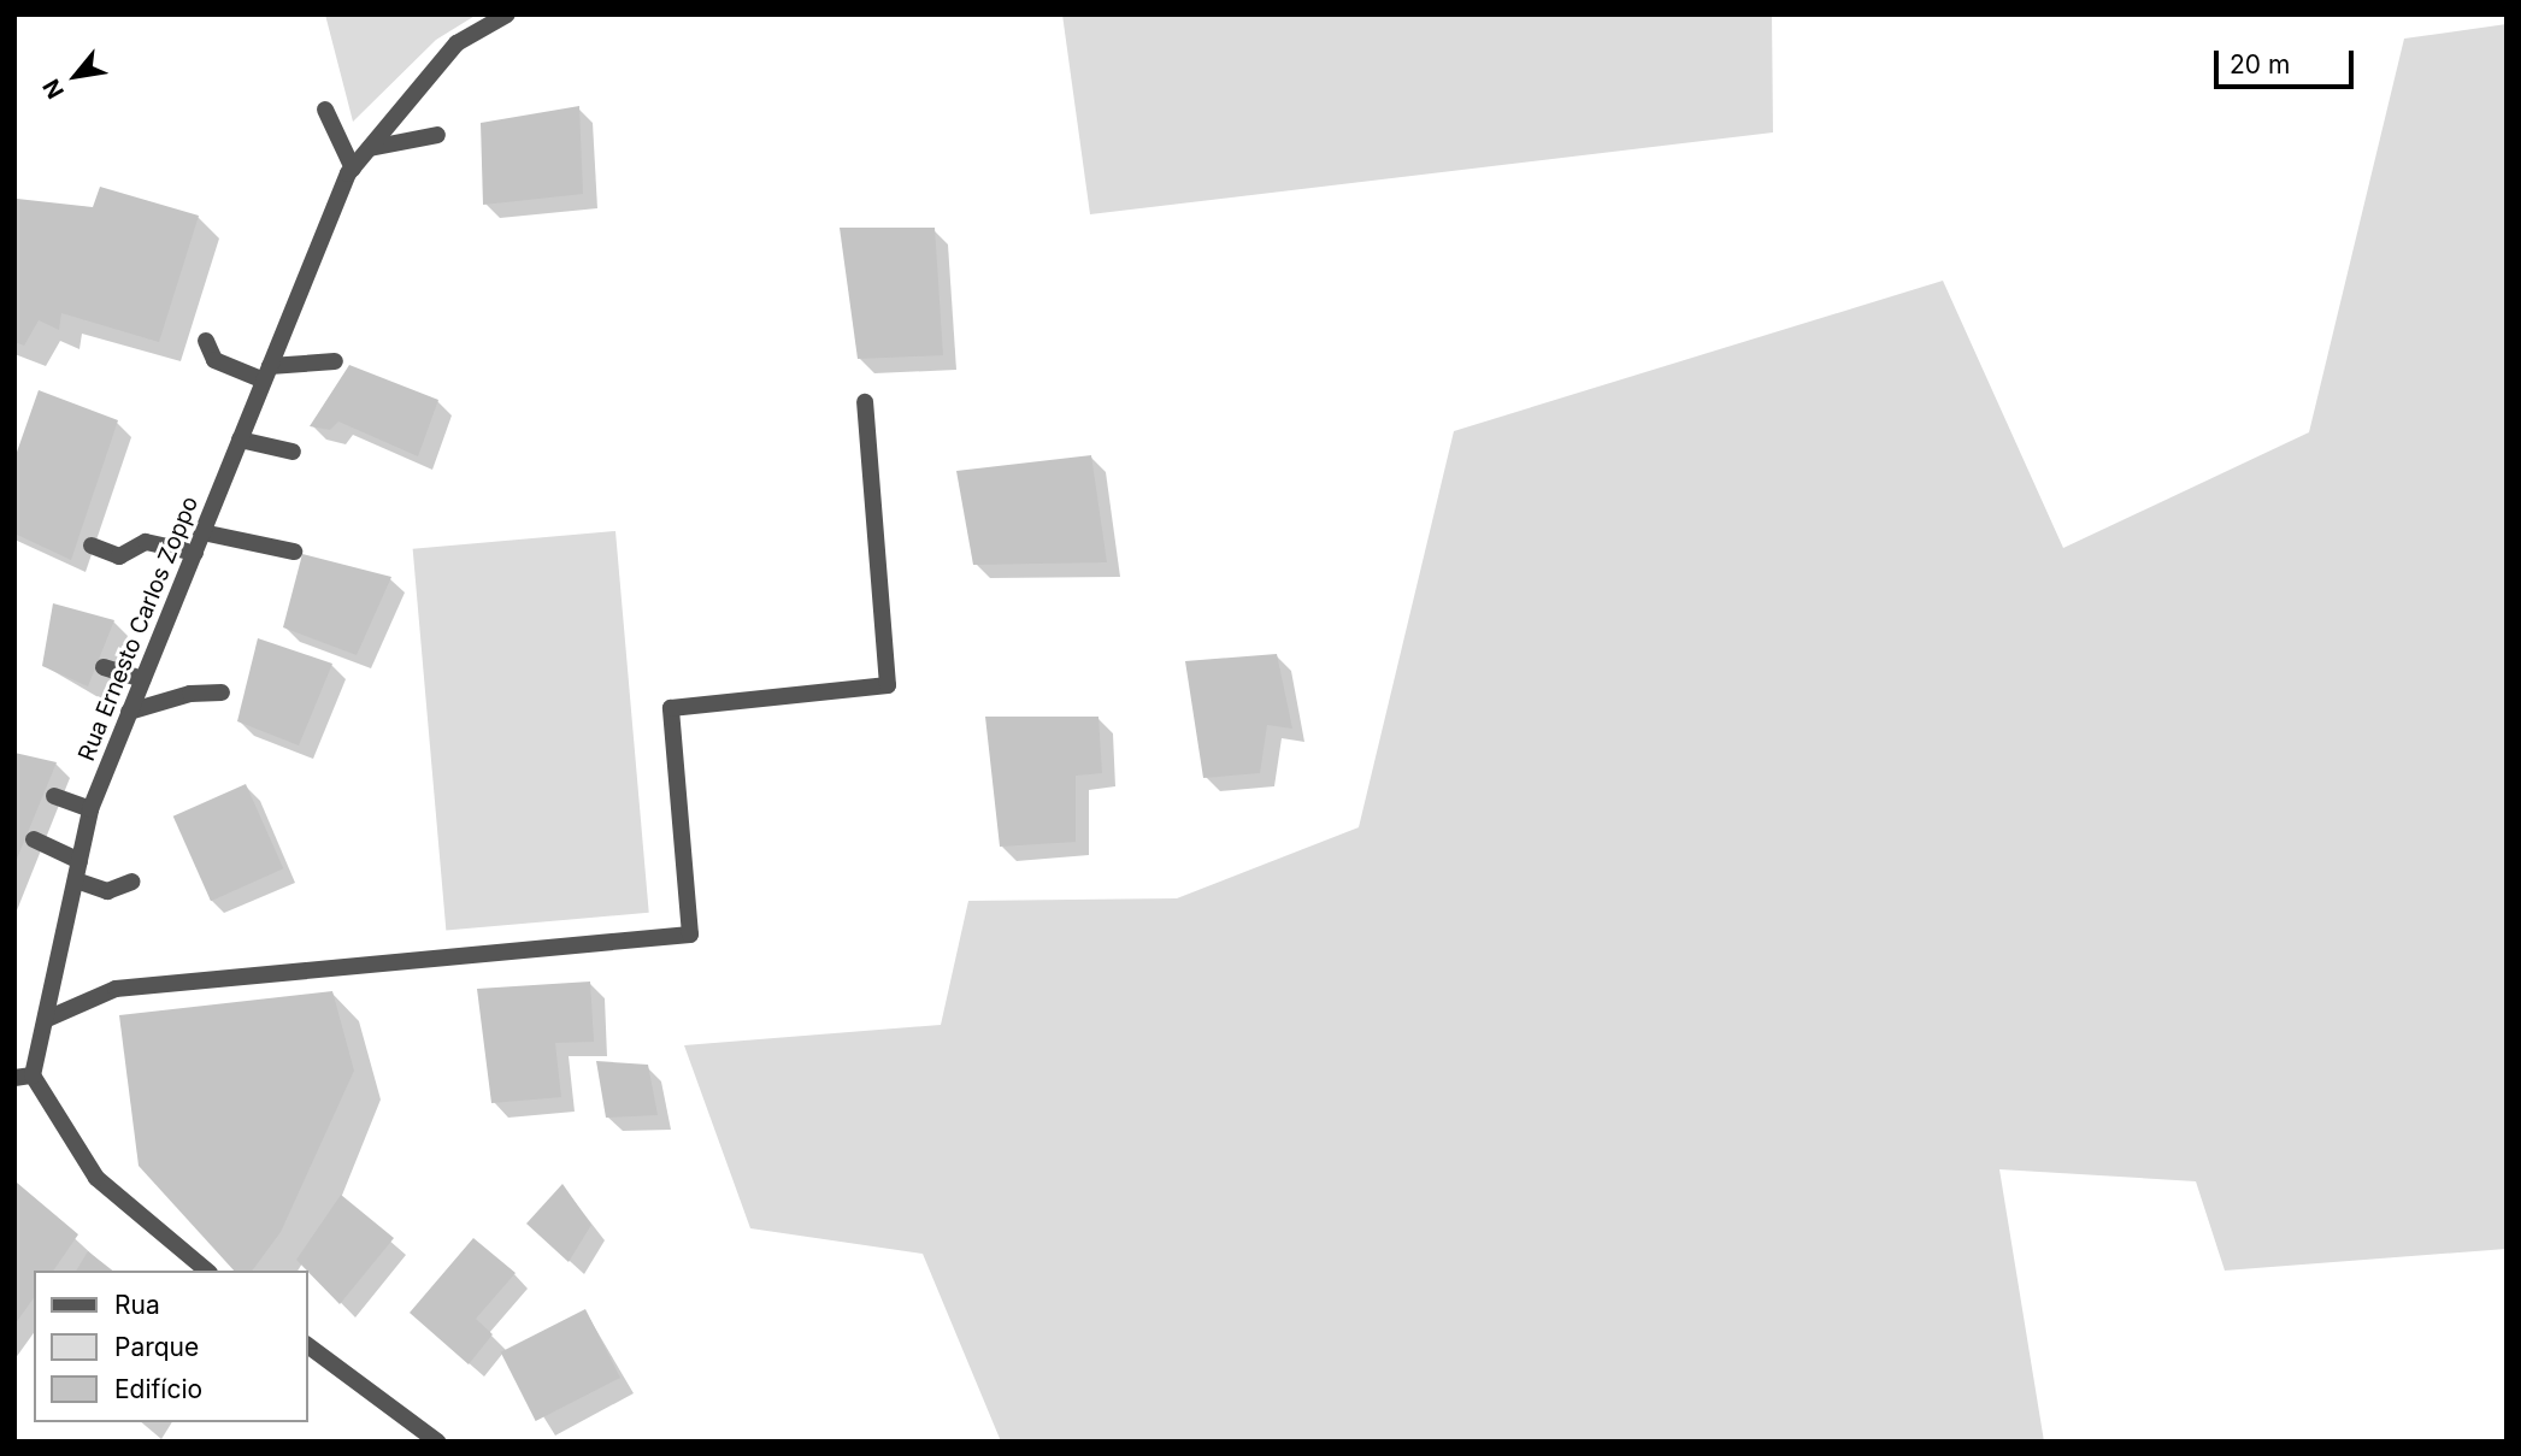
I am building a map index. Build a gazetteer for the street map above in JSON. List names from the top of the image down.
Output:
{
  "streets": {
    "street": ["Rua Ernesto Carlos Zoppo"]
  },
  "legend": ["Rua", "Parque", "Edifício"],
  "scale_bar": "20 m",
  "north": "bottom left"
}
